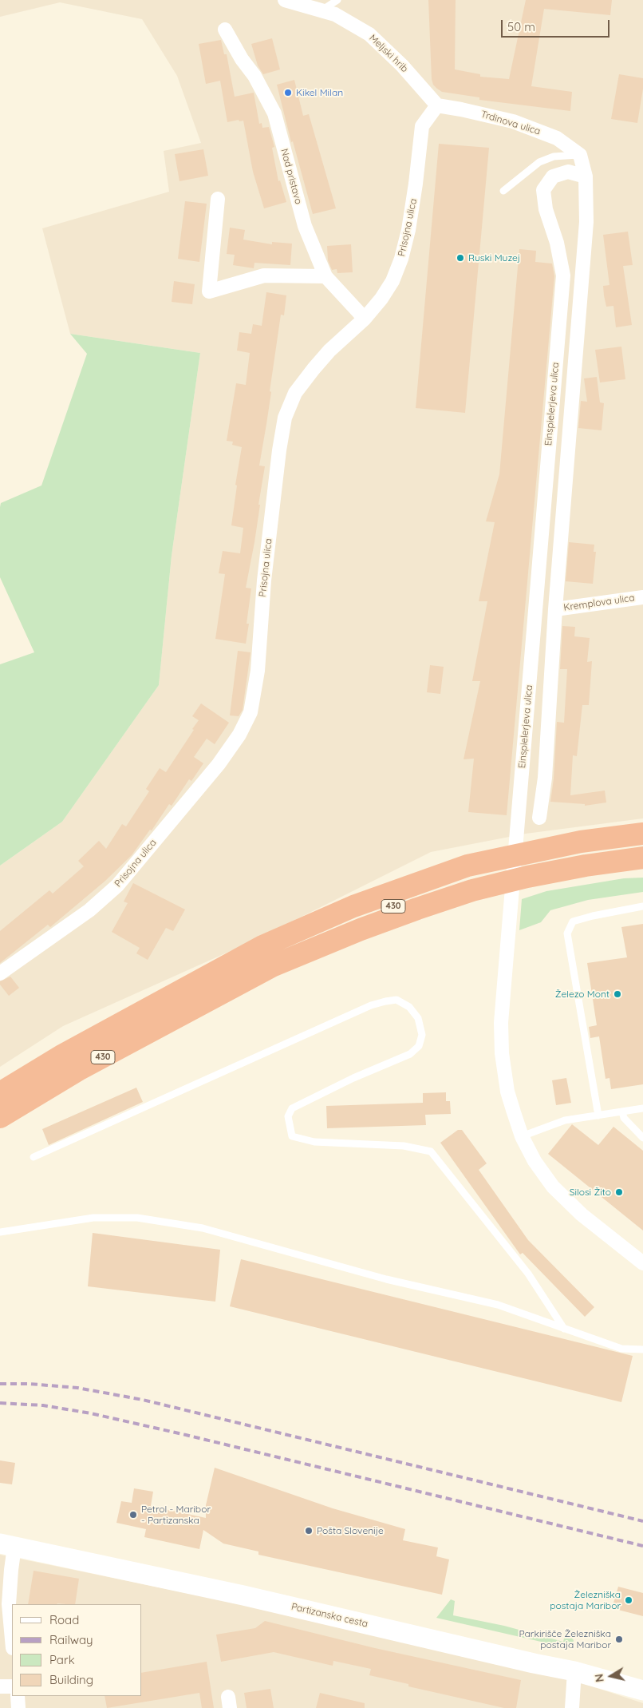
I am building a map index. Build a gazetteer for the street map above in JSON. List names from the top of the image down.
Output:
{
  "streets": {
    "highway": ["430"],
    "street": [
      "Meljski hrib",
      "Trdinova ulica",
      "Nad pristavo",
      "Prisojna ulica",
      "Einspielerjeva ulica",
      "Kremplova ulica",
      "Partizanska cesta"
    ]
  },
  "crossings": [
    ["Meljski hrib", "Trdinova ulica"],
    ["Meljski hrib", "Prisojna ulica"],
    ["Trdinova ulica", "Prisojna ulica"],
    ["Trdinova ulica", "Einspielerjeva ulica"],
    ["Nad pristavo", "Prisojna ulica"],
    ["Einspielerjeva ulica", "Kremplova ulica"]
  ],
  "places": [
    "Kikel Milan",
    "Ruski Muzej",
    "Železo Mont",
    "Silosi Žito",
    "Petrol - Maribor - Partizanska",
    "Pošta Slovenije",
    "Železniška postaja Maribor",
    "Parkirišče Železniška postaja Maribor"
  ],
  "legend": [
    "Road",
    "Railway",
    "Park",
    "Building"
  ],
  "scale_bar": "50 m",
  "north": "left"
}
